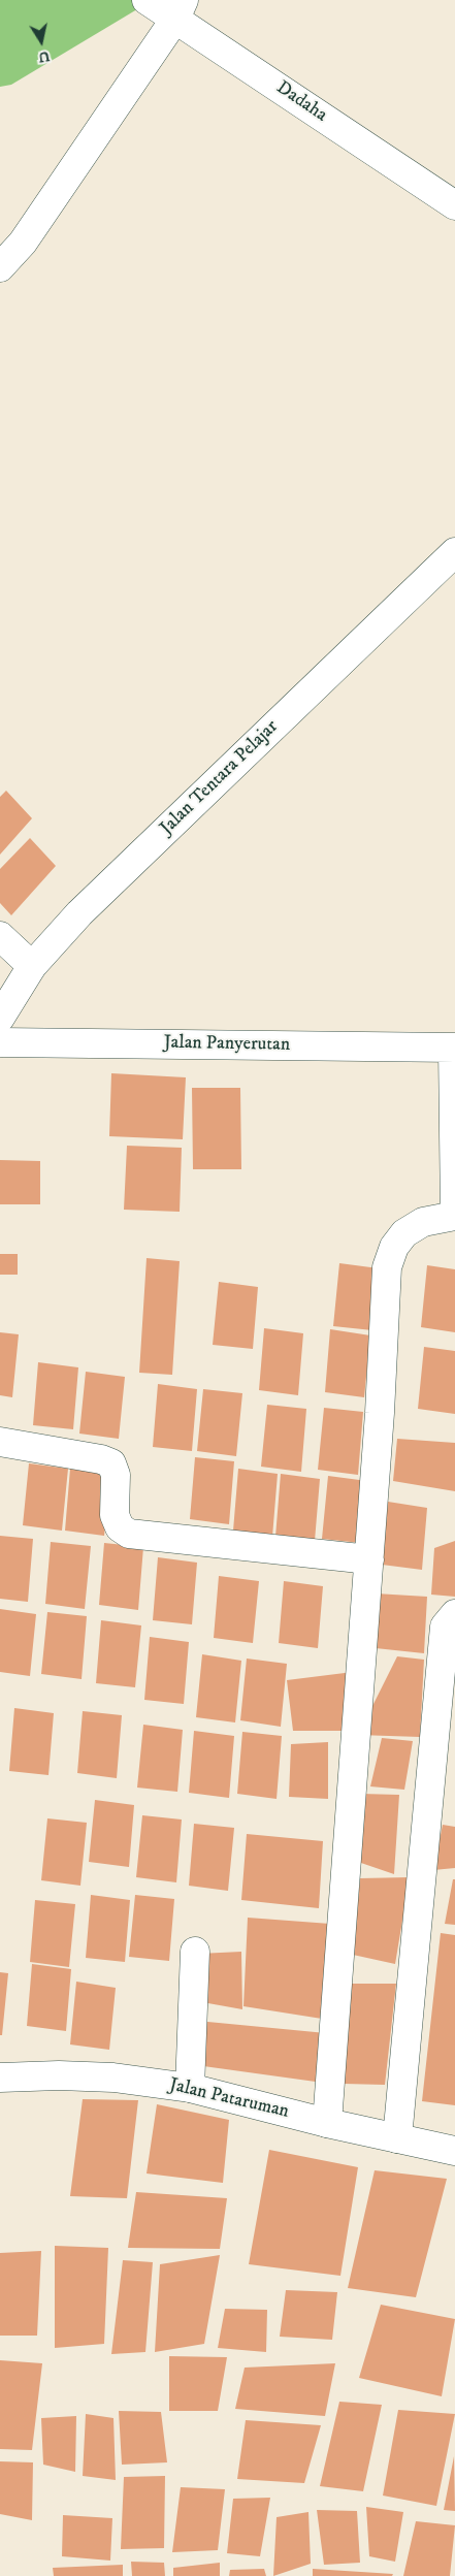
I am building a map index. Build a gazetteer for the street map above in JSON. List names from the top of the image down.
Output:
{
  "streets": {
    "street": [
      "Dadaha",
      "Jalan Tentara Pelajar",
      "Jalan Panyerutan",
      "Jalan Pataruman"
    ]
  },
  "north": "bottom"
}
